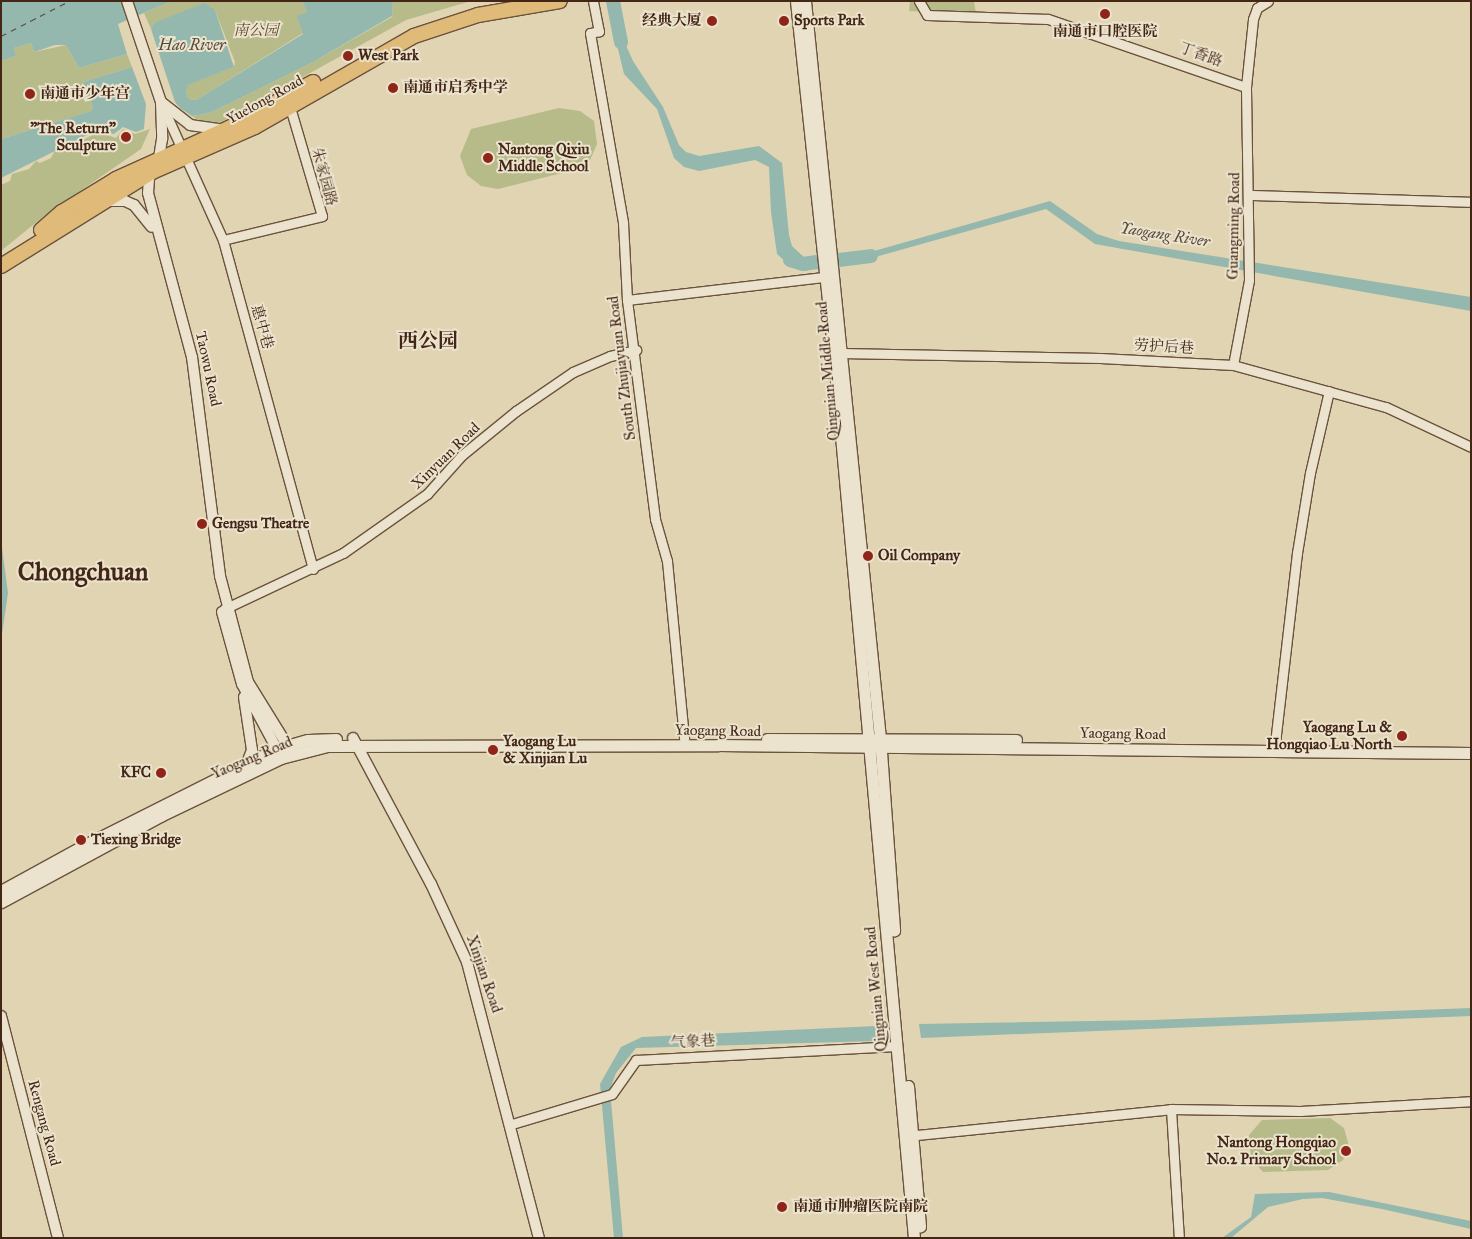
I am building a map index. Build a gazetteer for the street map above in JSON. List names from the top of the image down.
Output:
{
  "streets": {
    "main road": [
      "Yuelong Road",
      "Qingnian Middle Road",
      "Yaogang Road",
      "Qingnian West Road"
    ],
    "street": [
      "丁香路",
      "朱家园路",
      "Guangming Road",
      "惠中巷",
      "劳护后巷",
      "South Zhujiayuan Road",
      "Taowu Road",
      "Xinyuan Road",
      "Xinjian Road",
      "气象巷",
      "Rengang Road"
    ]
  },
  "crossings": [
    ["丁香路", "Guangming Road"],
    ["Yuelong Road", "朱家园路"],
    ["Yuelong Road", "惠中巷"],
    ["Yuelong Road", "Taowu Road"],
    ["朱家园路", "惠中巷"],
    ["Guangming Road", "劳护后巷"],
    ["惠中巷", "Xinyuan Road"],
    ["劳护后巷", "Qingnian Middle Road"],
    ["South Zhujiayuan Road", "Xinyuan Road"],
    ["South Zhujiayuan Road", "Yaogang Road"],
    ["Taowu Road", "Xinyuan Road"],
    ["Taowu Road", "Yaogang Road"],
    ["Qingnian Middle Road", "Yaogang Road"],
    ["Qingnian Middle Road", "Qingnian West Road"],
    ["Yaogang Road", "Xinjian Road"],
    ["Yaogang Road", "Qingnian West Road"],
    ["Xinjian Road", "气象巷"],
    ["Qingnian West Road", "气象巷"]
  ],
  "districts": ["西公园", "Chongchuan"],
  "water": ["Hao River", "Yaogang River"],
  "parks": ["南公园"],
  "places": [
    "南通市口腔医院",
    "经典大厦",
    "Sports Park",
    "West Park",
    "南通市启秀中学",
    "南通市少年宫",
    "\"The Return\" Sculpture",
    "Nantong Qixiu Middle School",
    "Gengsu Theatre",
    "Oil Company",
    "Yaogang Lu & Hongqiao Lu North",
    "Yaogang Lu & Xinjian Lu",
    "KFC",
    "Tiexing Bridge",
    "Nantong Hongqiao No.2 Primary School",
    "南通市肿瘤医院南院"
  ]
}
